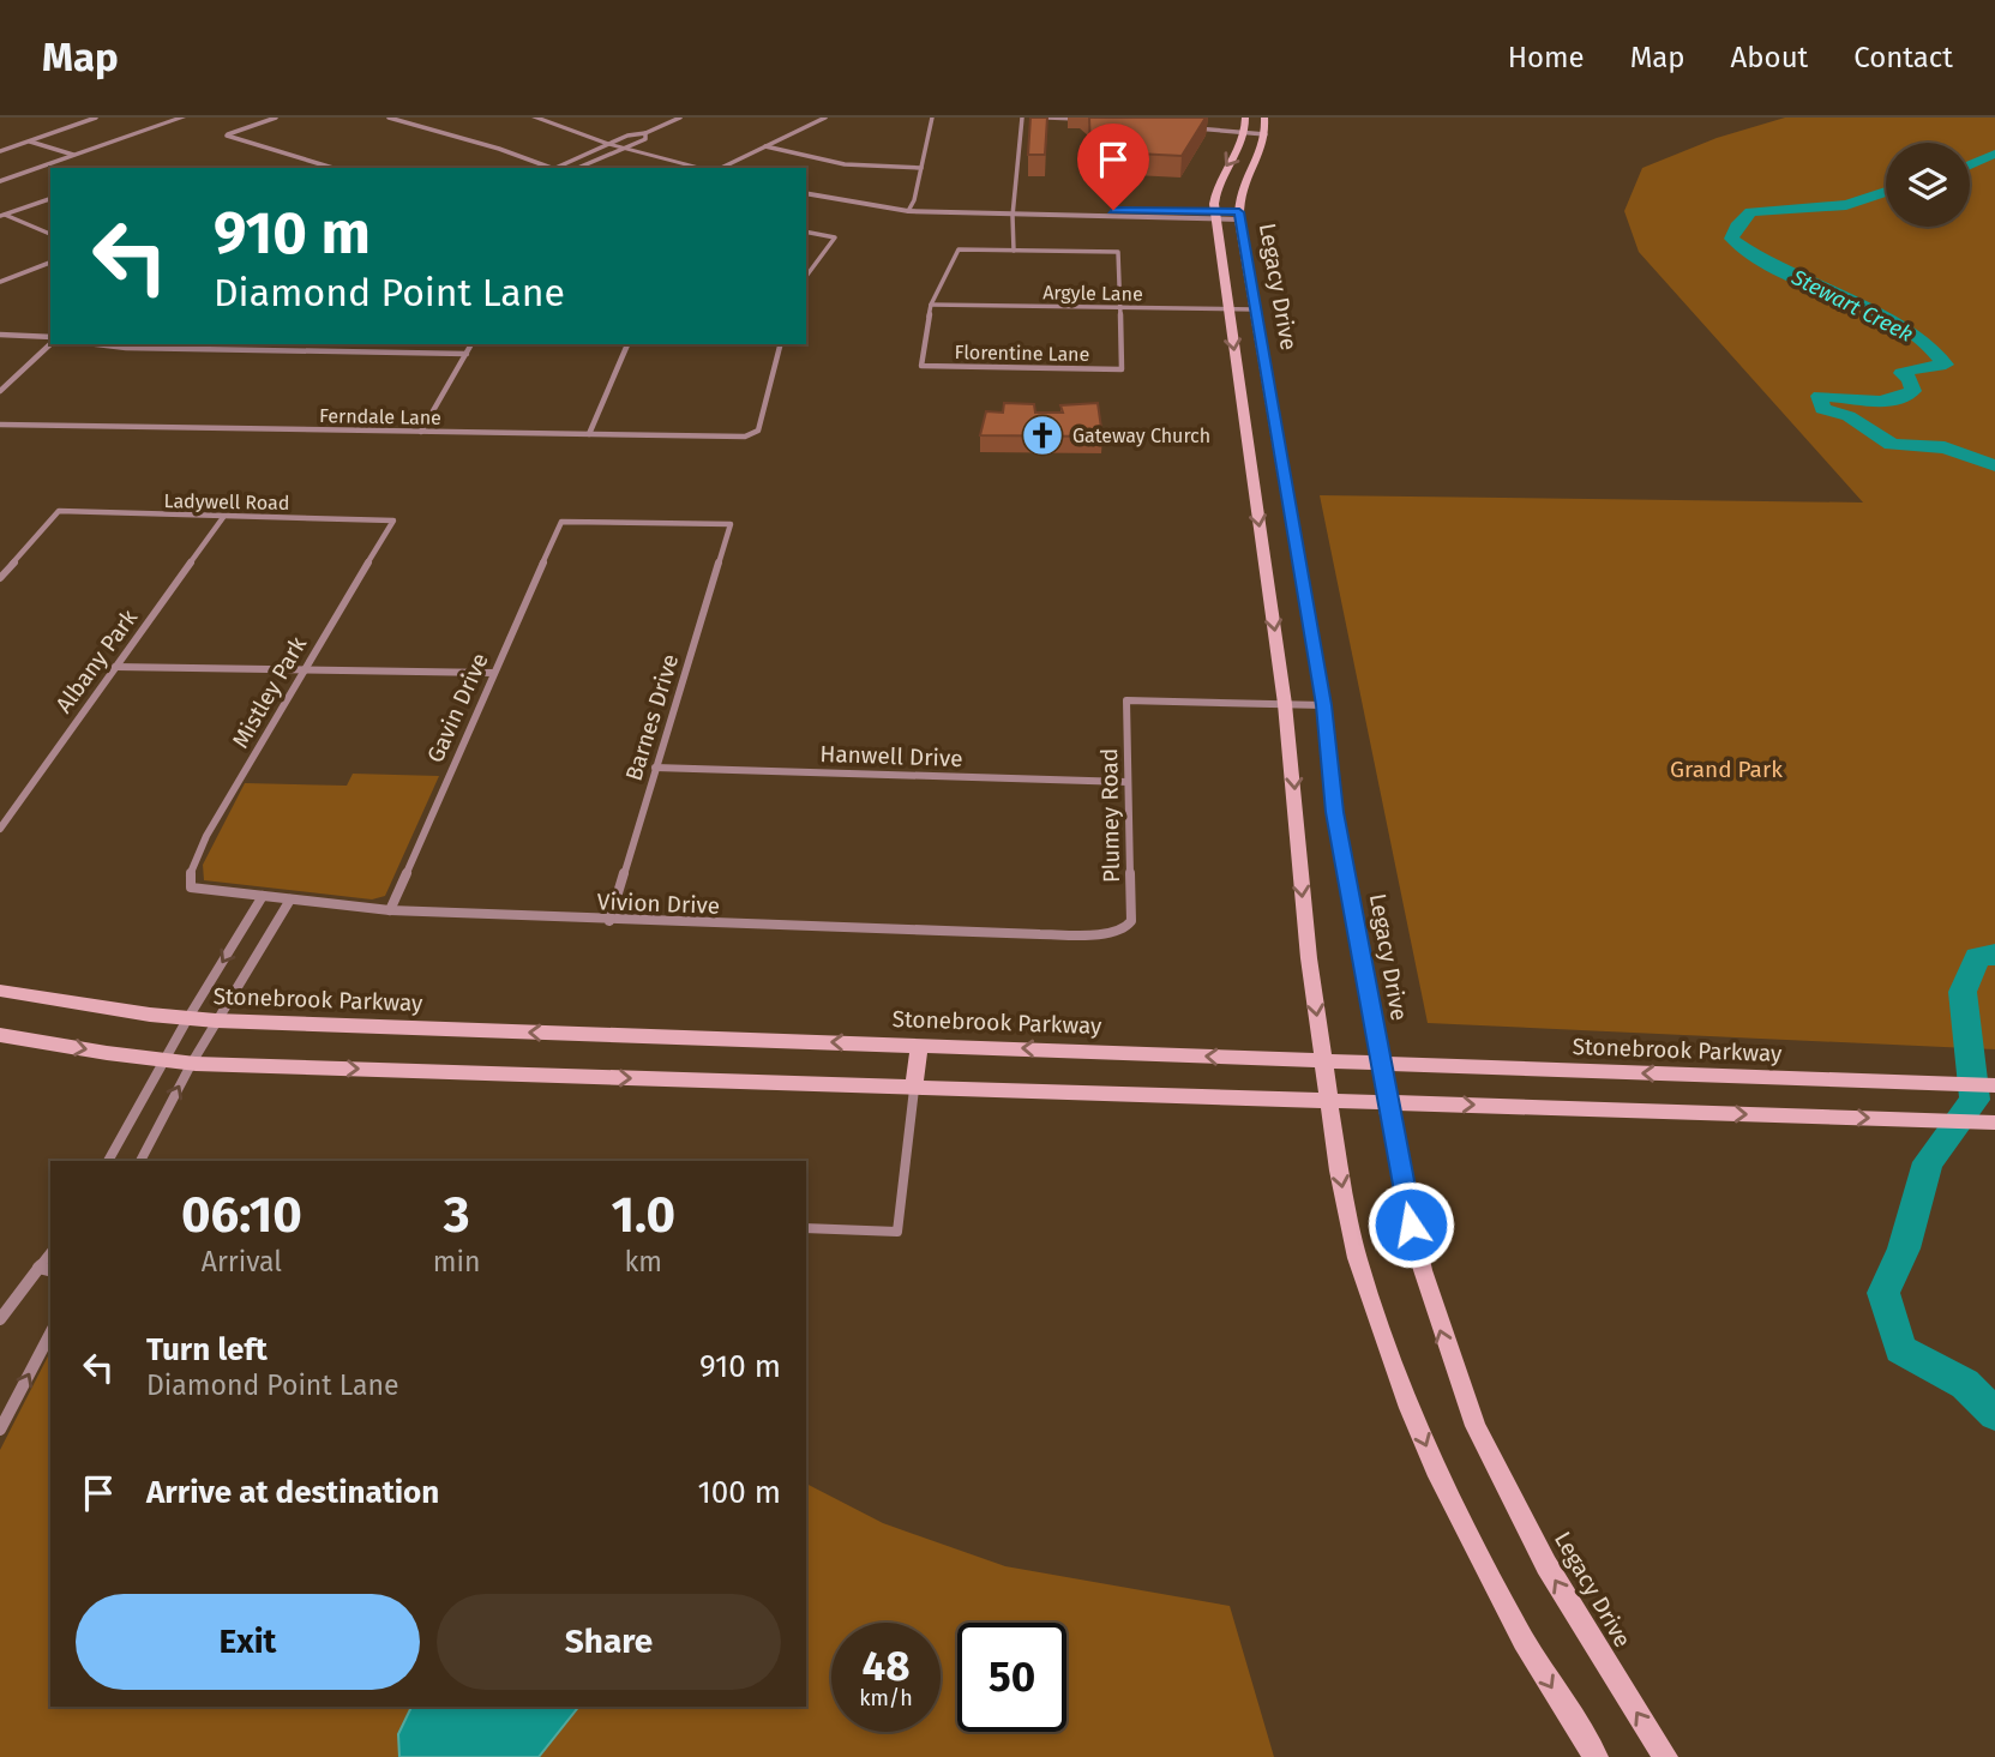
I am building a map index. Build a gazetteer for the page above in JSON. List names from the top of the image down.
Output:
{
  "streets": {
    "main road": ["Legacy Drive", "Stonebrook Parkway"],
    "street": [
      "Argyle Lane",
      "Florentine Lane",
      "Ferndale Lane",
      "Ladywell Road",
      "Albany Park",
      "Mistley Park",
      "Gavin Drive",
      "Barnes Drive",
      "Hanwell Drive",
      "Plumey Road",
      "Vivion Drive"
    ]
  },
  "crossings": [
    ["Legacy Drive", "Argyle Lane"],
    ["Legacy Drive", "Stonebrook Parkway"],
    ["Argyle Lane", "Florentine Lane"],
    ["Ladywell Road", "Albany Park"],
    ["Ladywell Road", "Mistley Park"],
    ["Mistley Park", "Vivion Drive"],
    ["Gavin Drive", "Barnes Drive"],
    ["Gavin Drive", "Vivion Drive"],
    ["Barnes Drive", "Hanwell Drive"],
    ["Barnes Drive", "Vivion Drive"],
    ["Hanwell Drive", "Plumey Road"],
    ["Plumey Road", "Vivion Drive"]
  ],
  "water": ["Stewart Creek"],
  "parks": ["Grand Park"],
  "places": {
    "church": ["Gateway Church"]
  },
  "page": {
    "header": "Map",
    "nav": [
      "Home",
      "Map",
      "About",
      "Contact"
    ],
    "turn": ["910 m", "Diamond Point Lane"],
    "eta": [
      "06:10",
      "Arrival",
      "3",
      "min",
      "1.0",
      "km"
    ],
    "list": [
      {
        "name": "Turn left",
        "note": "Diamond Point Lane",
        "value": "910 m"
      },
      {
        "name": "Arrive at destination",
        "value": "100 m"
      }
    ],
    "buttons": ["Exit", "Share"],
    "speed": "48 km/h",
    "limit": "50"
  }
}
